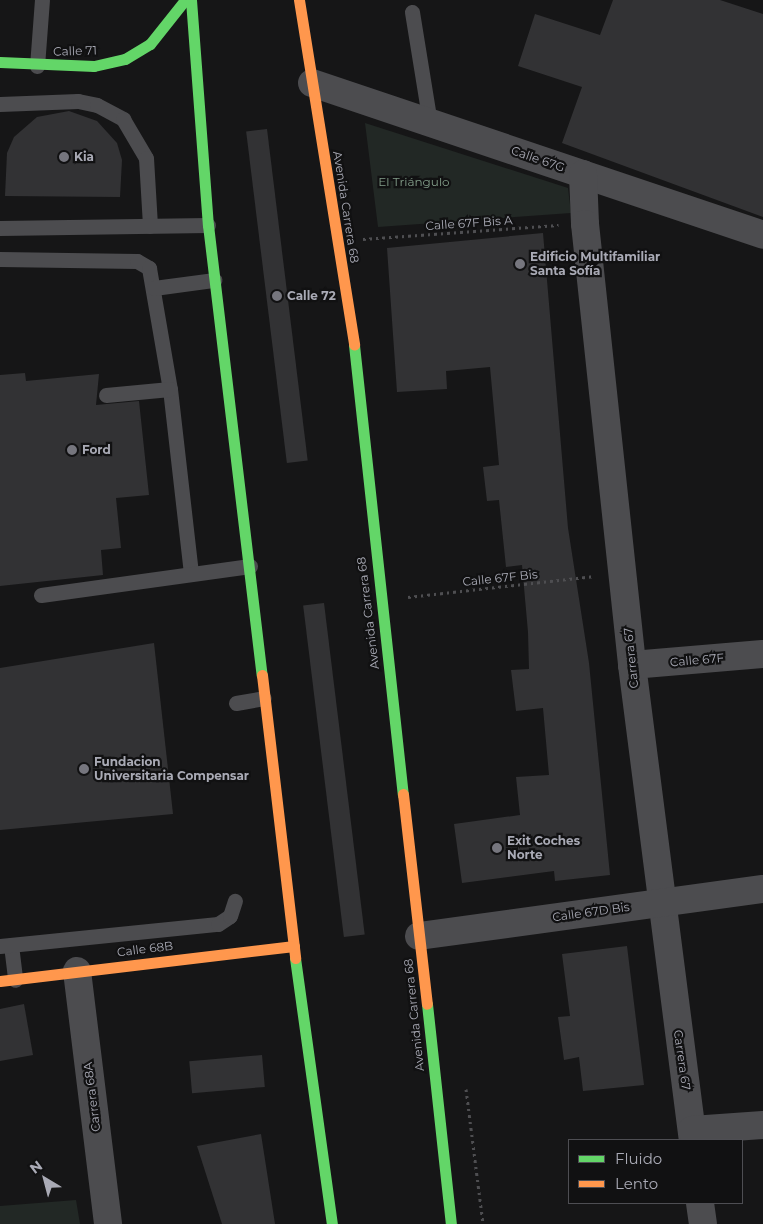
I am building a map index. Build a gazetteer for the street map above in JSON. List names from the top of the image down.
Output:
{
  "streets": {
    "main road": ["Calle 71", "Avenida Carrera 68", "Calle 68B"],
    "street": [
      "Calle 67G",
      "Carrera 67",
      "Calle 67F",
      "Calle 67D Bis",
      "Carrera 68A"
    ],
    "path": ["Calle 67F Bis A", "Calle 67F Bis"]
  },
  "crossings": [
    ["Calle 67G", "Avenida Carrera 68"],
    ["Calle 67G", "Carrera 67"],
    ["Avenida Carrera 68", "Calle 67F Bis"],
    ["Avenida Carrera 68", "Calle 67D Bis"],
    ["Calle 67F Bis A", "Carrera 67"],
    ["Calle 67F Bis", "Carrera 67"],
    ["Carrera 67", "Calle 67F"],
    ["Carrera 67", "Calle 67D Bis"],
    ["Calle 68B", "Carrera 68A"]
  ],
  "parks": ["El Triángulo"],
  "places": [
    "Kia",
    "Edificio Multifamiliar Santa Sofía",
    "Calle 72",
    "Ford",
    "Fundacion Universitaria Compensar",
    "Exit Coches Norte"
  ],
  "legend": ["Fluido", "Lento"],
  "north": "top left"
}
